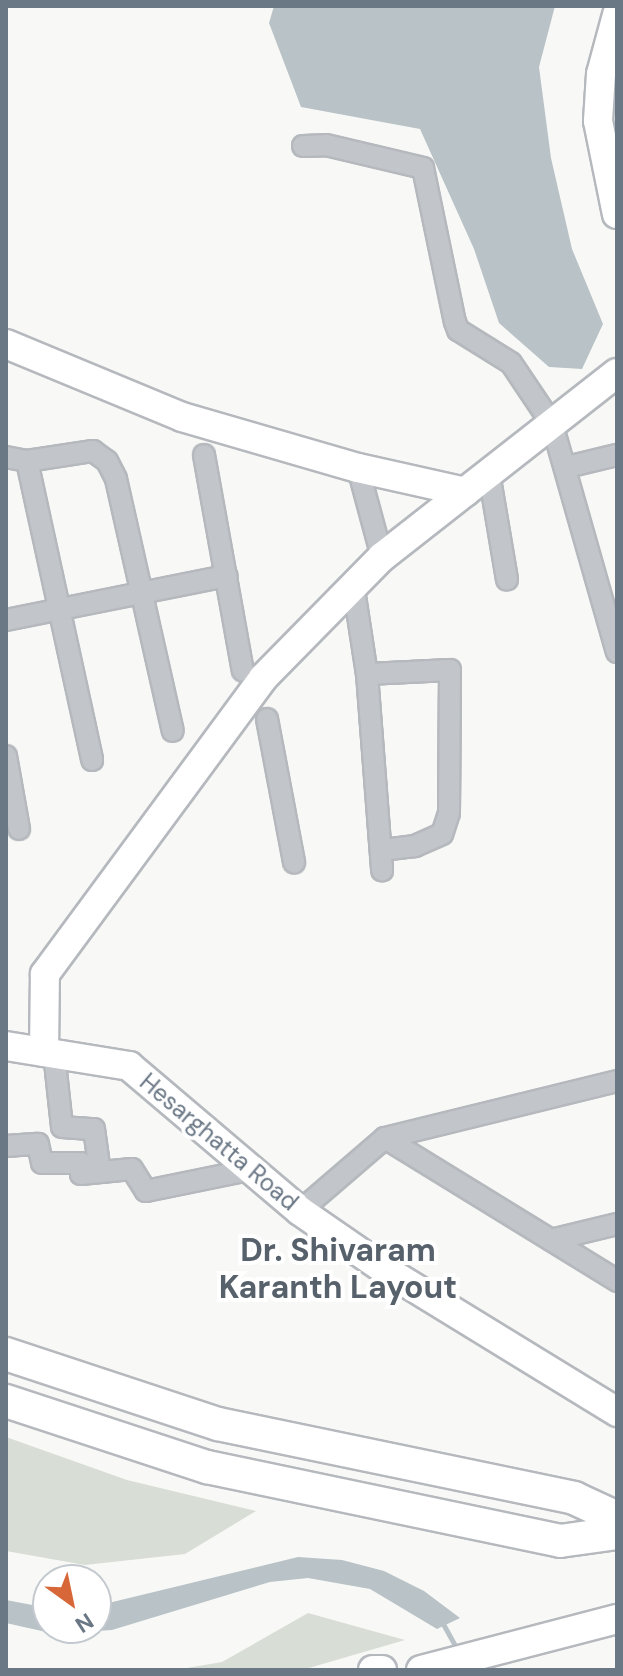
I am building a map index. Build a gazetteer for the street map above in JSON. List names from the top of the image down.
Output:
{
  "streets": {
    "street": ["Hesarghatta Road"]
  },
  "districts": ["Dr. Shivaram Karanth Layout"],
  "north": "bottom right"
}
